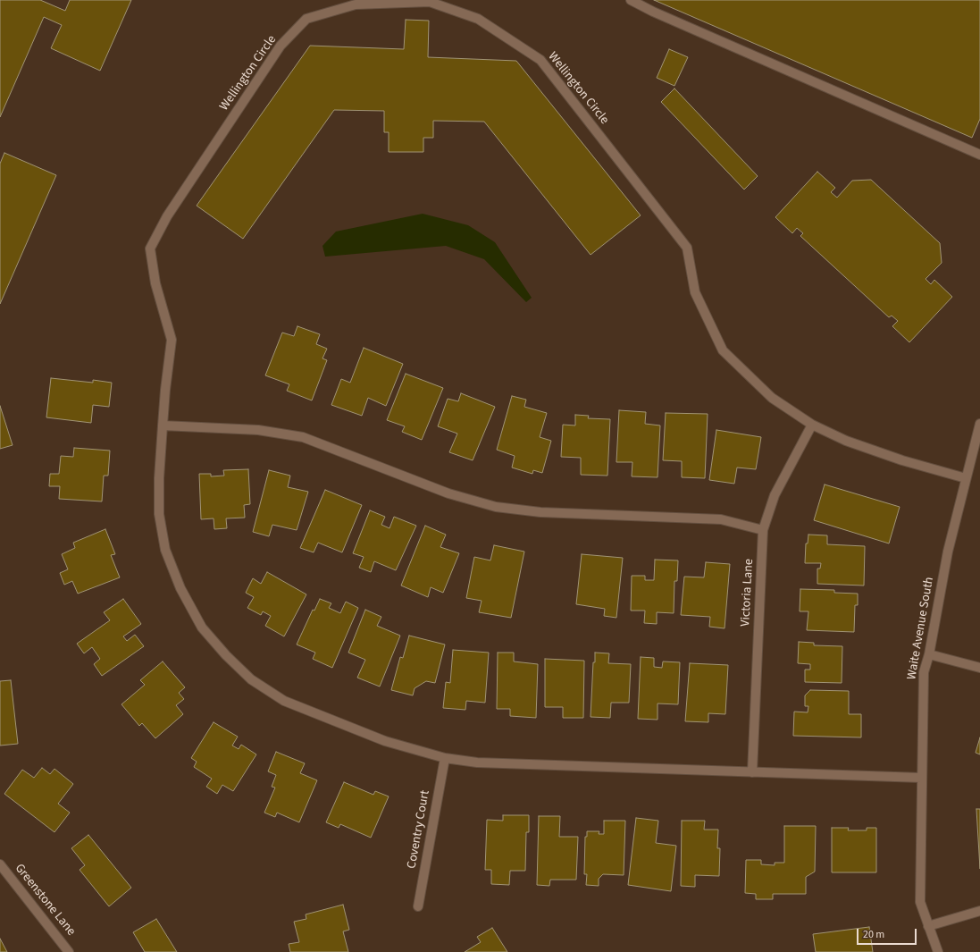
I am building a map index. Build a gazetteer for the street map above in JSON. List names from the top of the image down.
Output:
{
  "streets": {
    "street": [
      "Wellington Circle",
      "Victoria Lane",
      "Waite Avenue South",
      "Coventry Court",
      "Greenstone Lane"
    ]
  },
  "crossings": [
    ["Wellington Circle", "Victoria Lane"],
    ["Wellington Circle", "Waite Avenue South"],
    ["Wellington Circle", "Coventry Court"]
  ],
  "scale_bar": "20 m"
}
